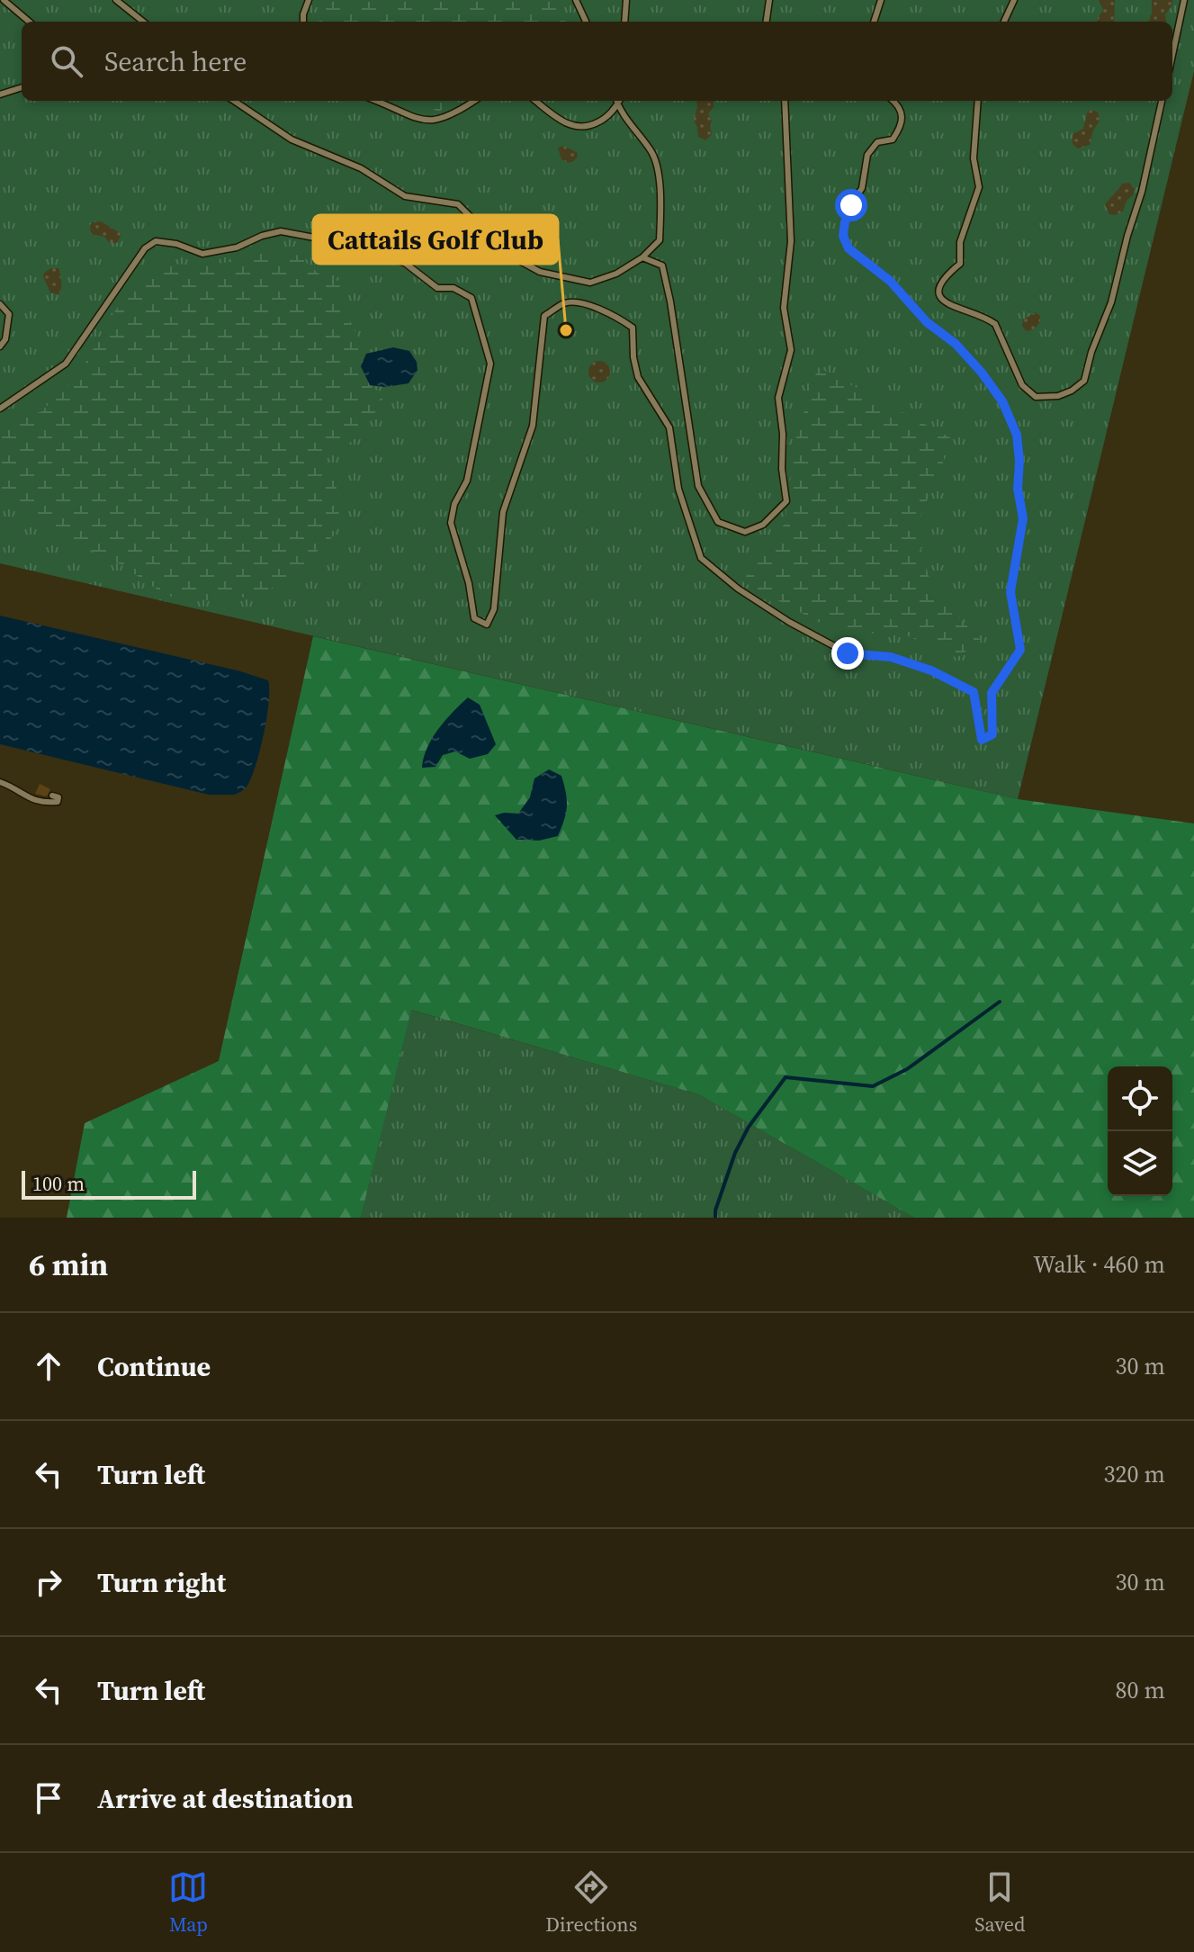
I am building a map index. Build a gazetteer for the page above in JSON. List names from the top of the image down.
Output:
{
  "places": ["Cattails Golf Club"],
  "scale_bar": "100 m",
  "page": {
    "search": "Search here",
    "scale": "100 m",
    "heading": ["6 min", "Walk · 460 m"],
    "list": [
      ["Continue", "30 m"],
      ["Turn left", "320 m"],
      ["Turn right", "30 m"],
      ["Turn left", "80 m"],
      "Arrive at destination"
    ],
    "nav": ["Map", "Directions", "Saved"]
  }
}
